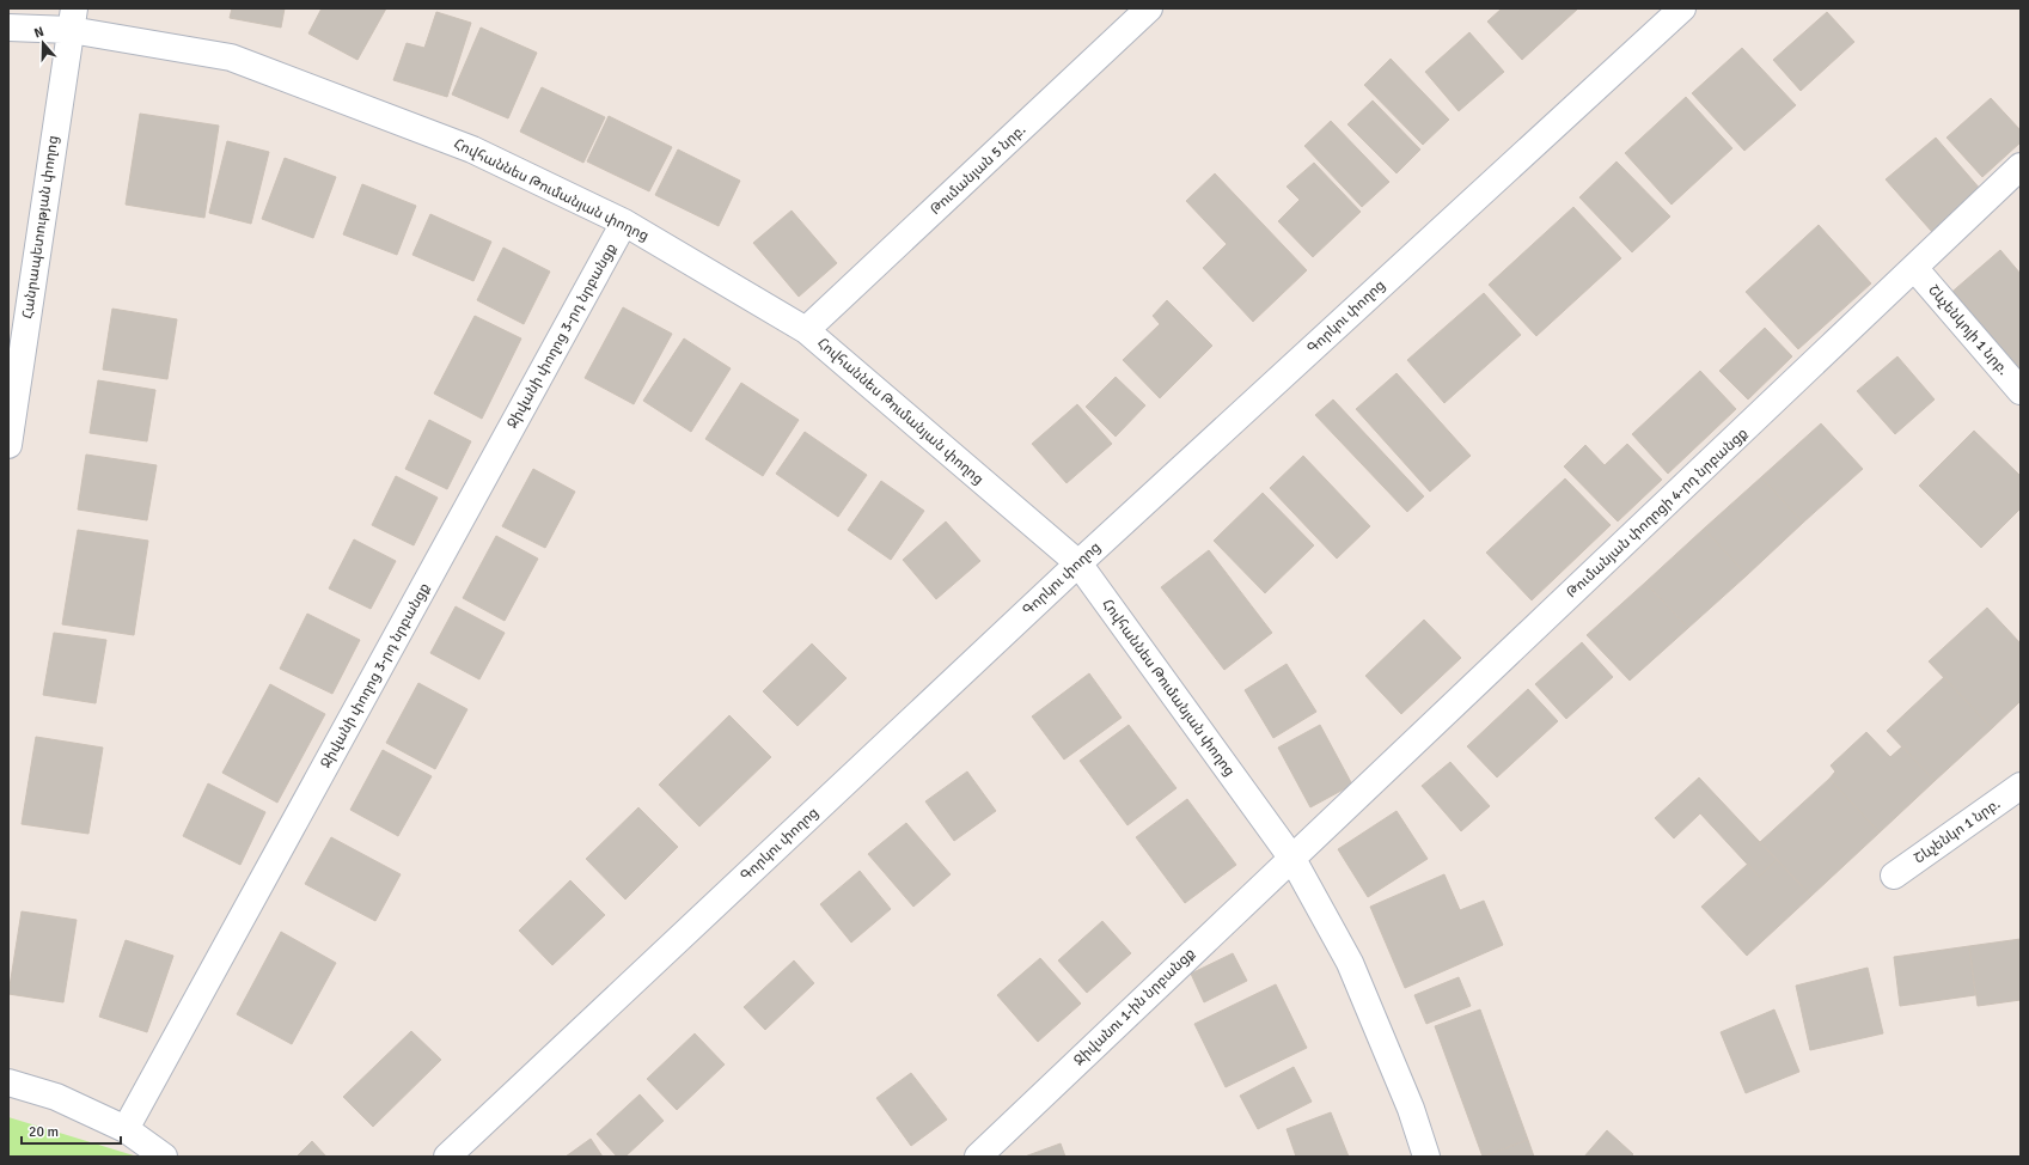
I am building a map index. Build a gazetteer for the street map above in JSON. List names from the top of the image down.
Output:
{
  "streets": {
    "street": [
      "Թումանյան 5 նրբ.",
      "Հովհաննես Թումանյան փողոց",
      "Հանրապետության փողոց",
      "Գորկու փողոց",
      "Շևչենկոյի 1 նրբ.",
      "Ջիվանի փողոց 3-րդ նրբանցք",
      "Թումանյան փողոցի 4-րդ նրբանցք",
      "Շևչենկո 1 նրբ.",
      "Ջիվանու 1-ին նրբանցք"
    ]
  },
  "crossings": [
    ["Թումանյան 5 նրբ.", "Հովհաննես Թումանյան փողոց"],
    ["Հովհաննես Թումանյան փողոց", "Հանրապետության փողոց"],
    ["Հովհաննես Թումանյան փողոց", "Գորկու փողոց"],
    ["Հովհաննես Թումանյան փողոց", "Ջիվանի փողոց 3-րդ նրբանցք"],
    ["Հովհաննես Թումանյան փողոց", "Թումանյան փողոցի 4-րդ նրբանցք"],
    ["Հովհաննես Թումանյան փողոց", "Ջիվանու 1-ին նրբանցք"],
    ["Շևչենկոյի 1 նրբ.", "Թումանյան փողոցի 4-րդ նրբանցք"],
    ["Թումանյան փողոցի 4-րդ նրբանցք", "Ջիվանու 1-ին նրբանցք"]
  ],
  "scale_bar": "20 m",
  "north": "top"
}
